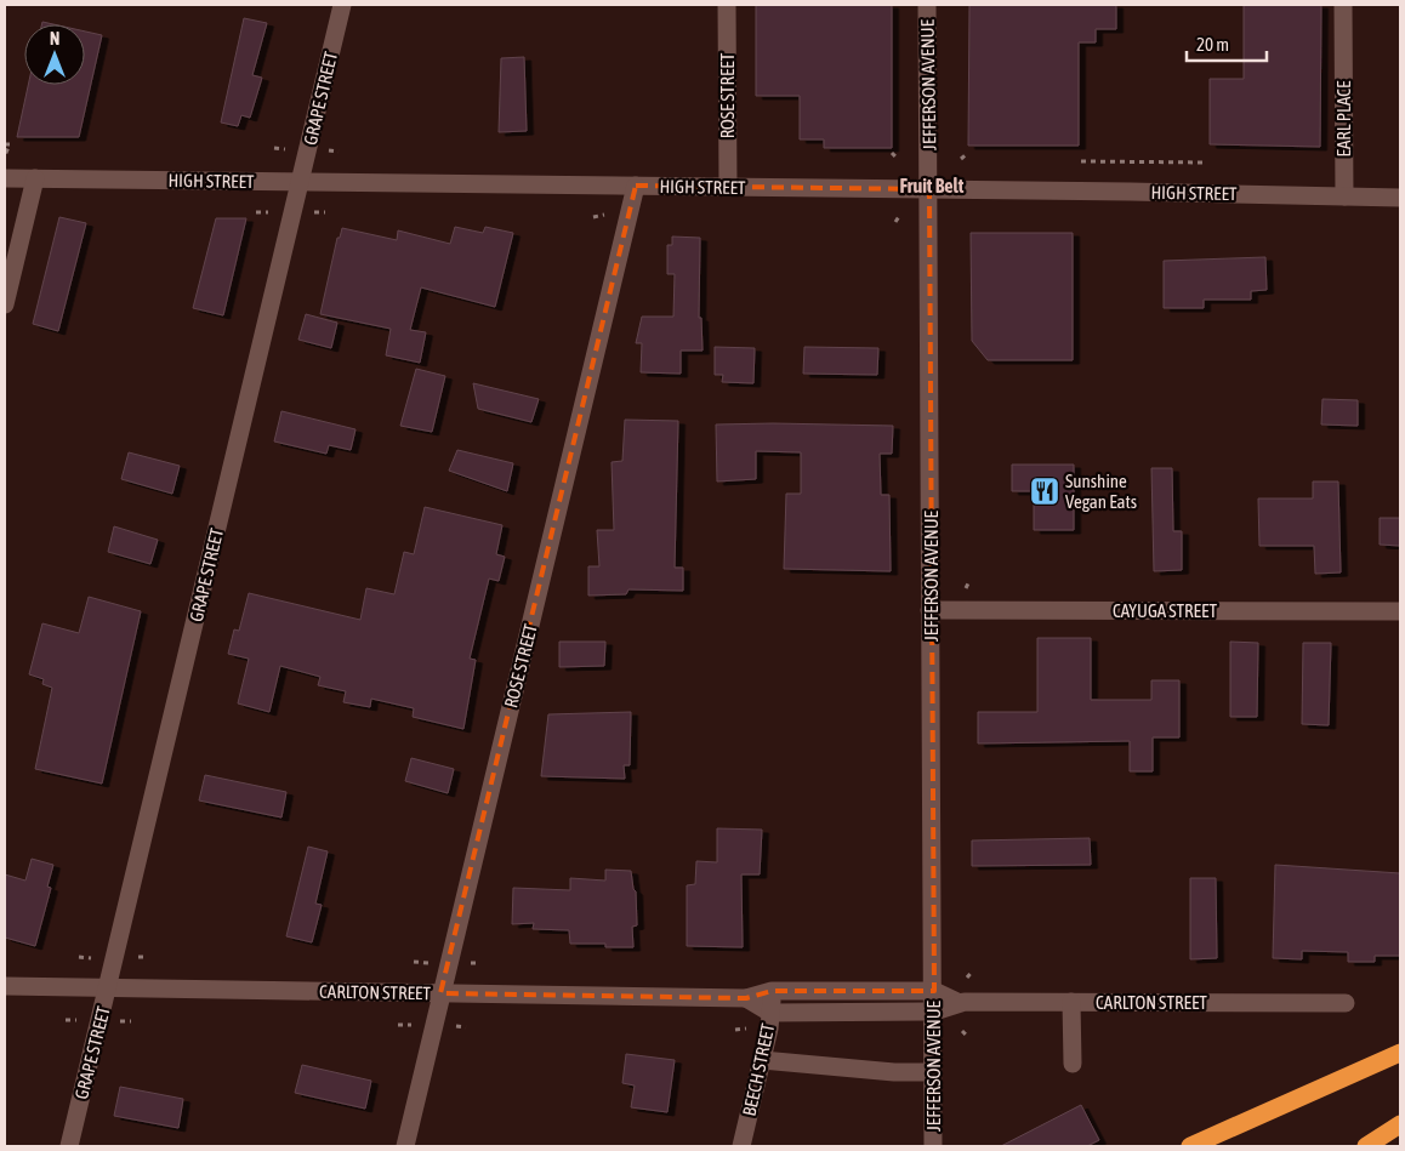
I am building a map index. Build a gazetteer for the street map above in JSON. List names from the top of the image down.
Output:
{
  "streets": {
    "street": [
      "JEFFERSON AVENUE",
      "ROSE STREET",
      "GRAPE STREET",
      "EARL PLACE",
      "HIGH STREET",
      "CAYUGA STREET",
      "CARLTON STREET",
      "BEECH STREET"
    ]
  },
  "crossings": [
    ["JEFFERSON AVENUE", "HIGH STREET"],
    ["JEFFERSON AVENUE", "CAYUGA STREET"],
    ["JEFFERSON AVENUE", "CARLTON STREET"],
    ["ROSE STREET", "HIGH STREET"],
    ["ROSE STREET", "CARLTON STREET"],
    ["GRAPE STREET", "HIGH STREET"],
    ["GRAPE STREET", "CARLTON STREET"],
    ["EARL PLACE", "HIGH STREET"],
    ["CARLTON STREET", "BEECH STREET"]
  ],
  "districts": ["Fruit Belt"],
  "places": {
    "restaurant": ["Sunshine Vegan Eats"]
  },
  "scale_bar": "20 m",
  "north": "top"
}
